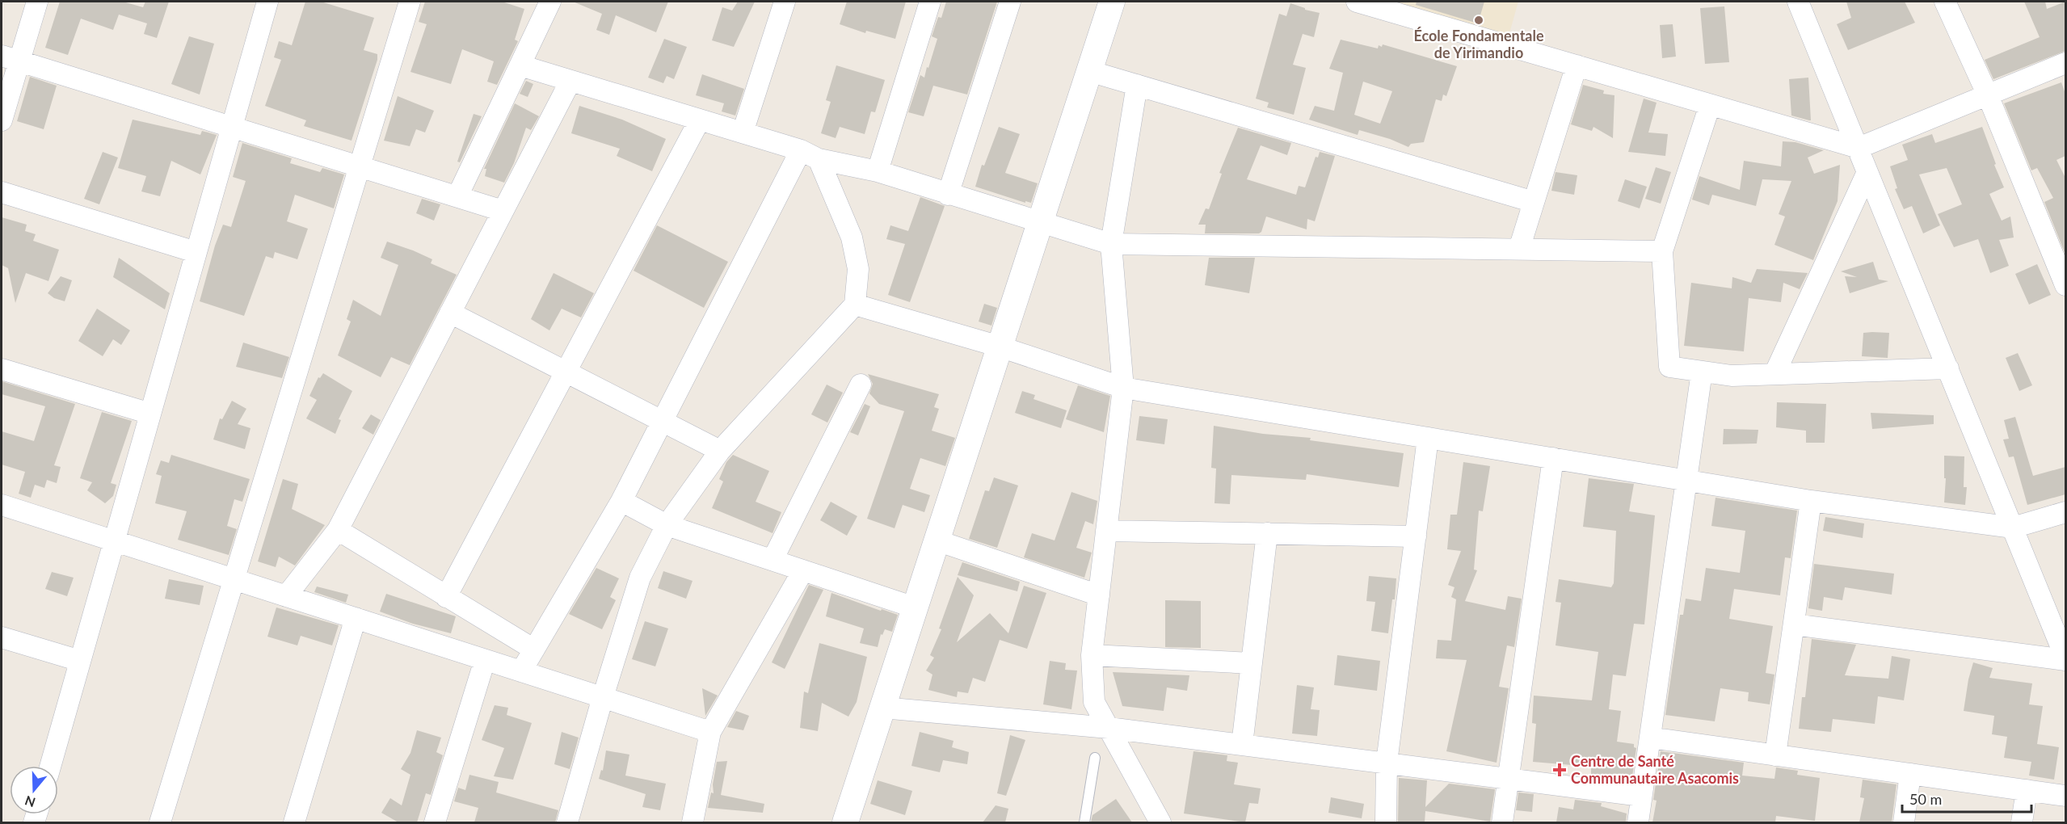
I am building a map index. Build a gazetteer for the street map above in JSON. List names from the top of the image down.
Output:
{
  "places": {
    "other": ["École Fondamentale de Yirimandio"],
    "health": ["Centre de Santé Communautaire Asacomis"]
  },
  "scale_bar": "50 m",
  "north": "bottom"
}
